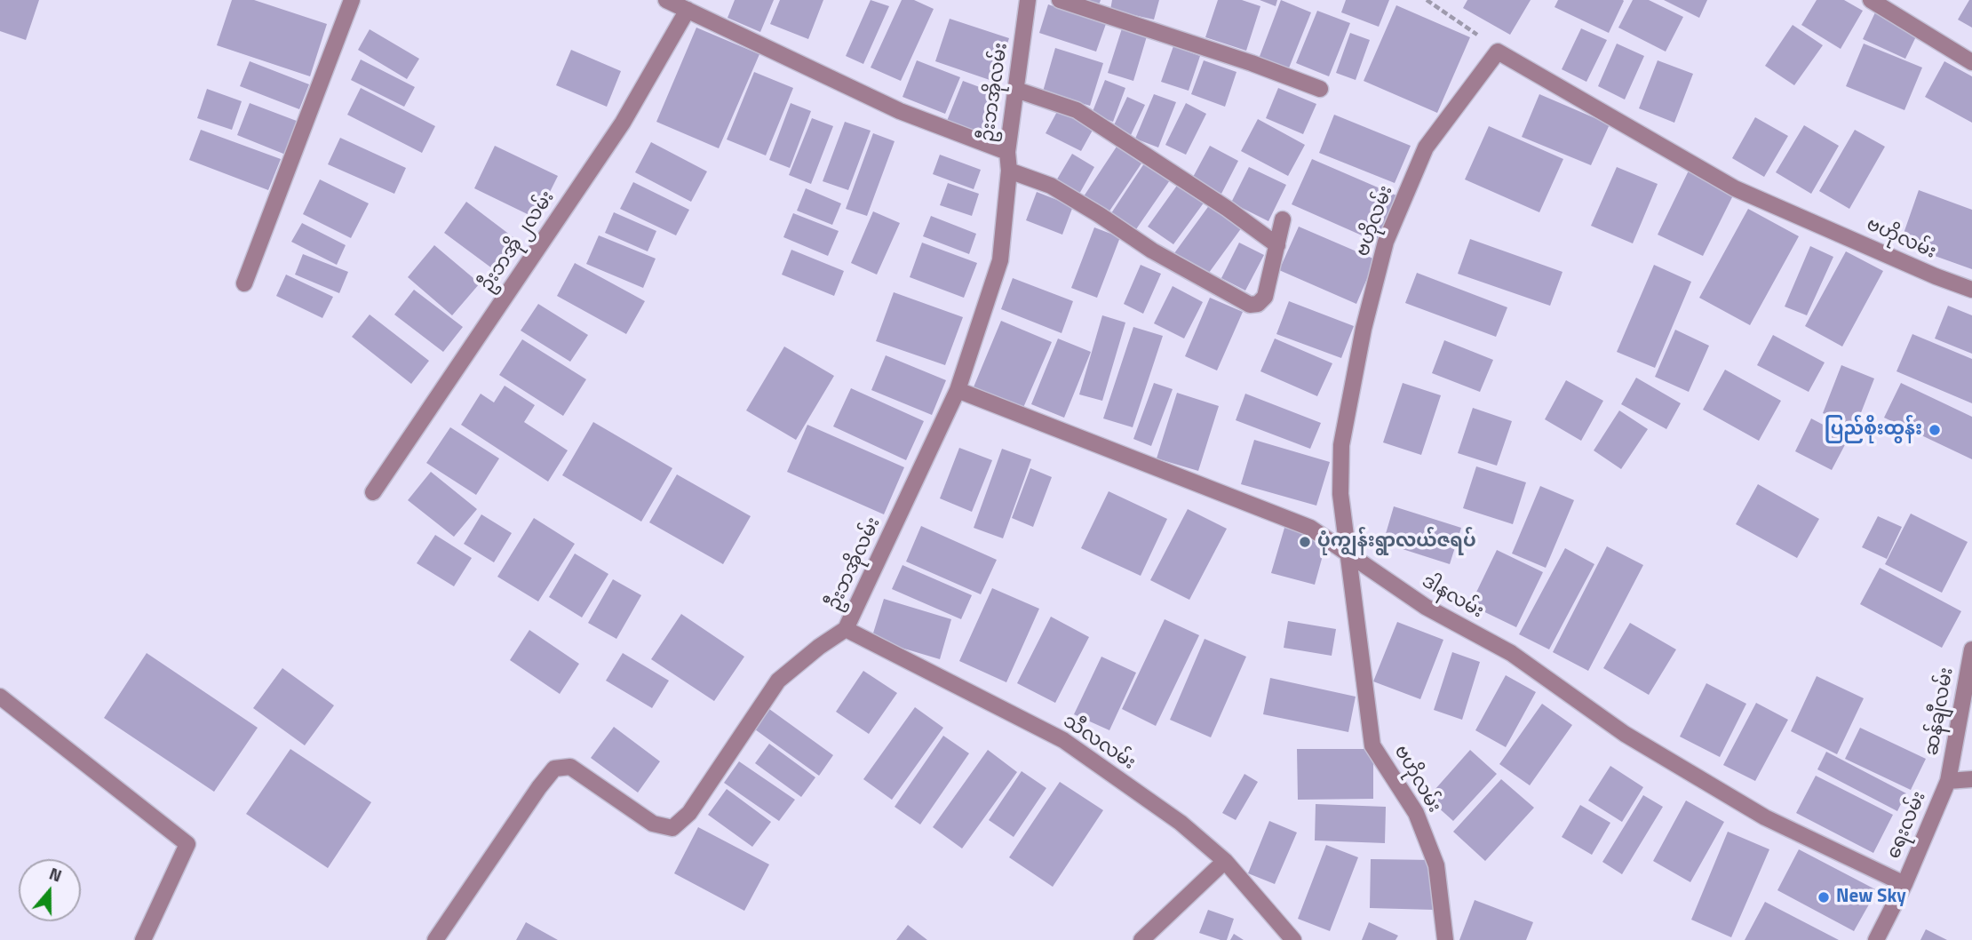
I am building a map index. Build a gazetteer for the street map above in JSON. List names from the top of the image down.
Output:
{
  "streets": {
    "street": [
      "ဦးဘအိုလမ်း",
      "ဗဟိုလမ်း",
      "ဦးဘအို ၂လမ်း",
      "ဒါနလမ်း",
      "ဆန်ချီလမ်း",
      "သီလလမ်း",
      "ရေးလမ်း"
    ]
  },
  "crossings": [
    ["ဦးဘအိုလမ်း", "ဒါနလမ်း"],
    ["ဦးဘအိုလမ်း", "သီလလမ်း"],
    ["ဗဟိုလမ်း", "ဒါနလမ်း"],
    ["ဒါနလမ်း", "ရေးလမ်း"],
    ["ဆန်ချီလမ်း", "ရေးလမ်း"]
  ],
  "places": ["ပြည်စိုးထွန်း", "ပုံကျွန်းရွာလယ်ဇရပ်", "New Sky"],
  "north": "top"
}
